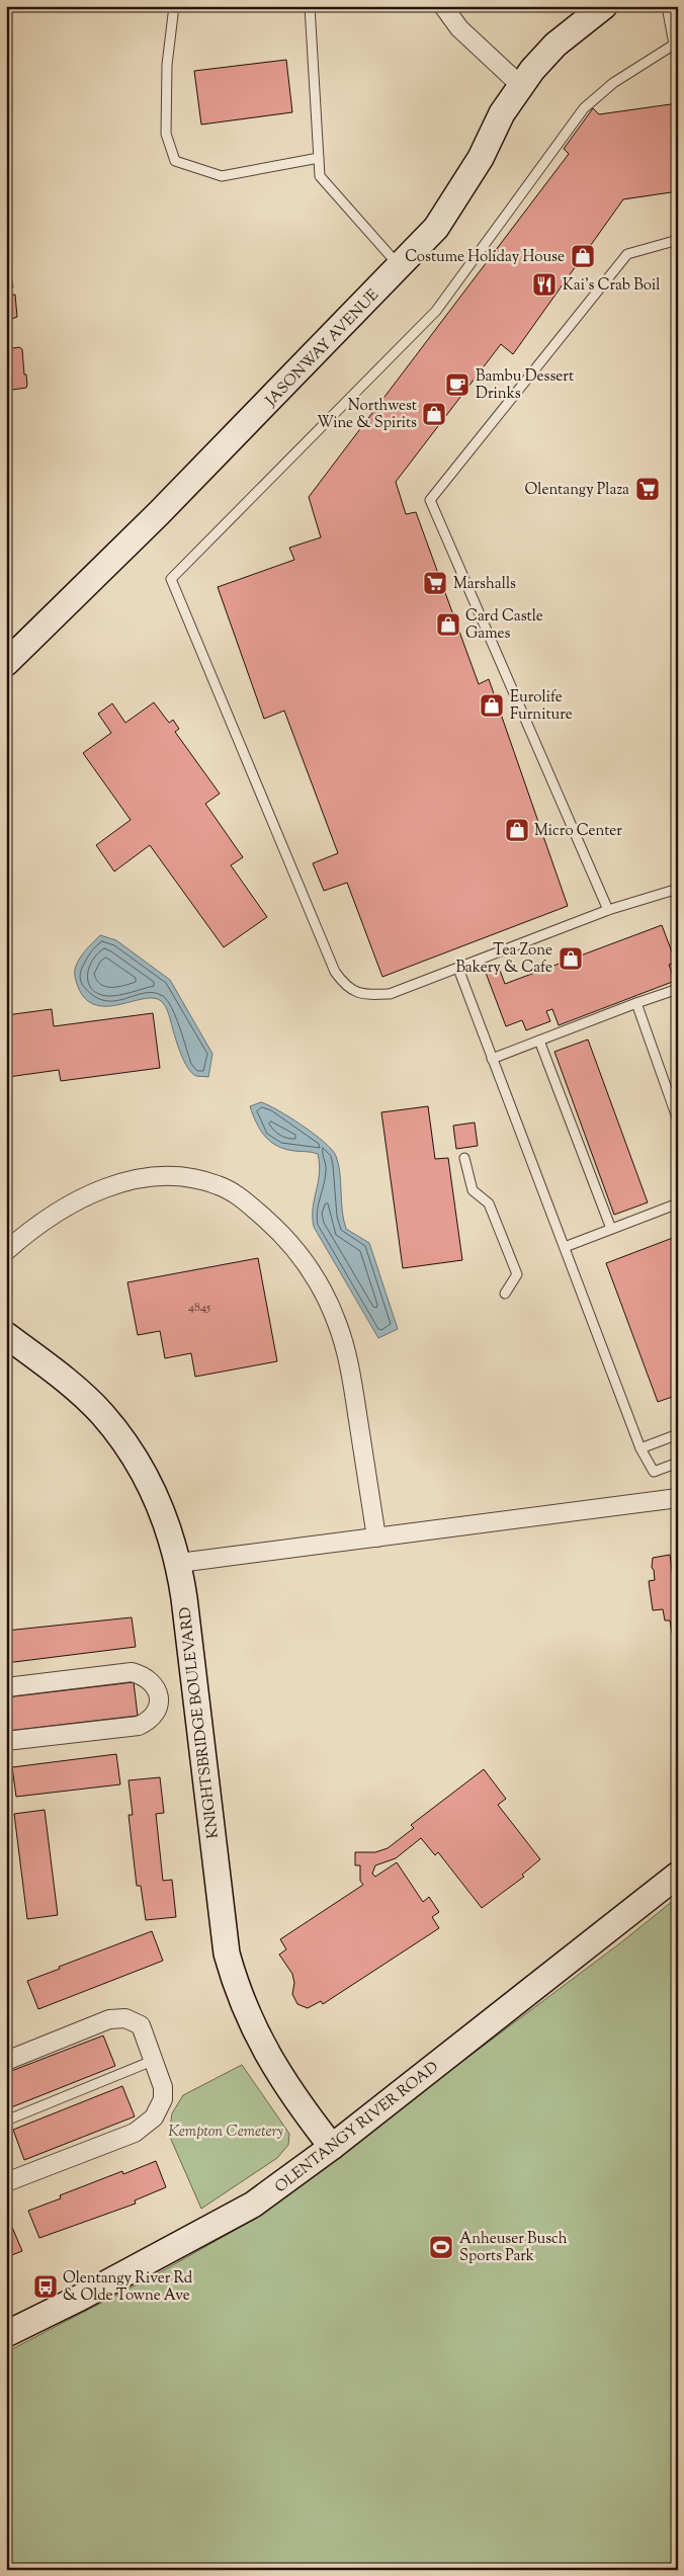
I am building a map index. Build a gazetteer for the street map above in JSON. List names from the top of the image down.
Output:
{
  "streets": {
    "street": ["JASONWAY AVENUE", "KNIGHTSBRIDGE BOULEVARD", "OLENTANGY RIVER ROAD"]
  },
  "crossings": [
    ["KNIGHTSBRIDGE BOULEVARD", "OLENTANGY RIVER ROAD"]
  ],
  "parks": ["Kempton Cemetery"],
  "places": {
    "shop": [
      "Costume Holiday House",
      "Northwest Wine & Spirits",
      "Card Castle Games",
      "Eurolife Furniture",
      "Micro Center",
      "Tea Zone Bakery & Cafe"
    ],
    "restaurant": ["Kai’s Crab Boil"],
    "cafe": ["Bambu Dessert Drinks"],
    "supermarket": ["Olentangy Plaza", "Marshalls"],
    "sports": ["Anheuser Busch Sports Park"],
    "bus stop": ["Olentangy River Rd & Olde Towne Ave"]
  },
  "house_numbers": ["4845"]
}
